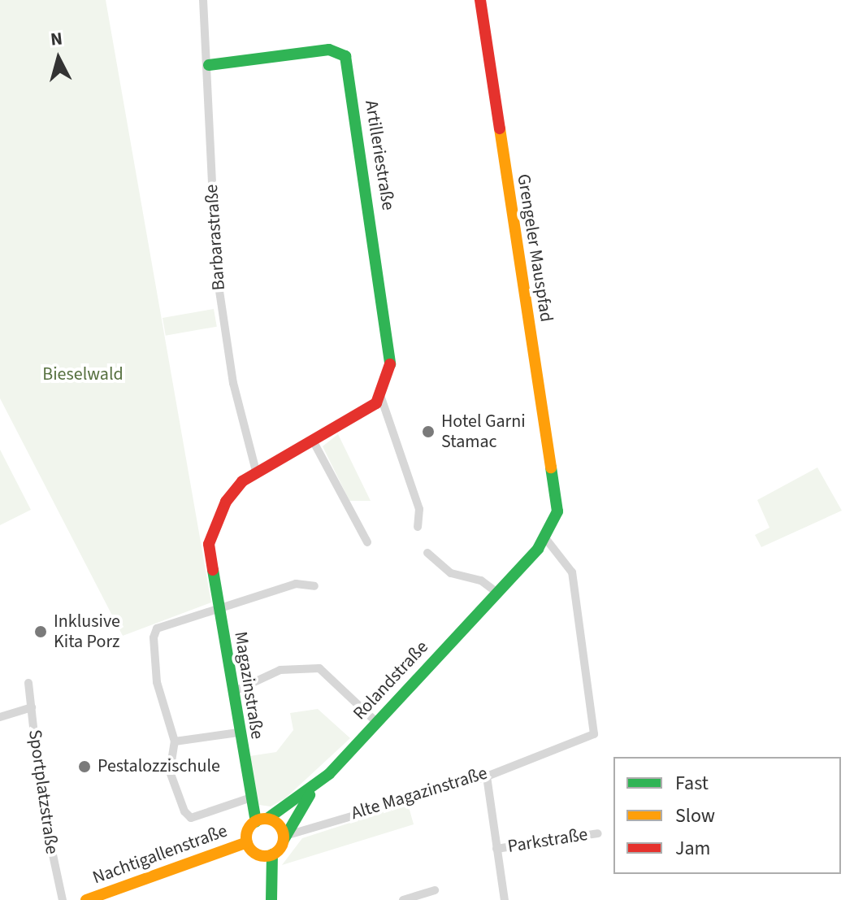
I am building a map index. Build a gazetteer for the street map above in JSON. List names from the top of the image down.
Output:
{
  "streets": {
    "main road": [
      "Artilleriestraße",
      "Grengeler Mauspfad",
      "Rolandstraße",
      "Magazinstraße",
      "Nachtigallenstraße"
    ],
    "street": [
      "Barbarastraße",
      "Sportplatzstraße",
      "Alte Magazinstraße",
      "Parkstraße"
    ]
  },
  "crossings": [
    ["Artilleriestraße", "Barbarastraße"],
    ["Barbarastraße", "Magazinstraße"],
    ["Grengeler Mauspfad", "Rolandstraße"],
    ["Rolandstraße", "Magazinstraße"],
    ["Rolandstraße", "Alte Magazinstraße"],
    ["Rolandstraße", "Nachtigallenstraße"],
    ["Magazinstraße", "Alte Magazinstraße"],
    ["Magazinstraße", "Nachtigallenstraße"],
    ["Alte Magazinstraße", "Parkstraße"],
    ["Alte Magazinstraße", "Nachtigallenstraße"]
  ],
  "parks": ["Bieselwald"],
  "places": ["Hotel Garni Stamac", "Inklusive Kita Porz", "Pestalozzischule"],
  "legend": ["Fast", "Slow", "Jam"],
  "north": "top"
}
